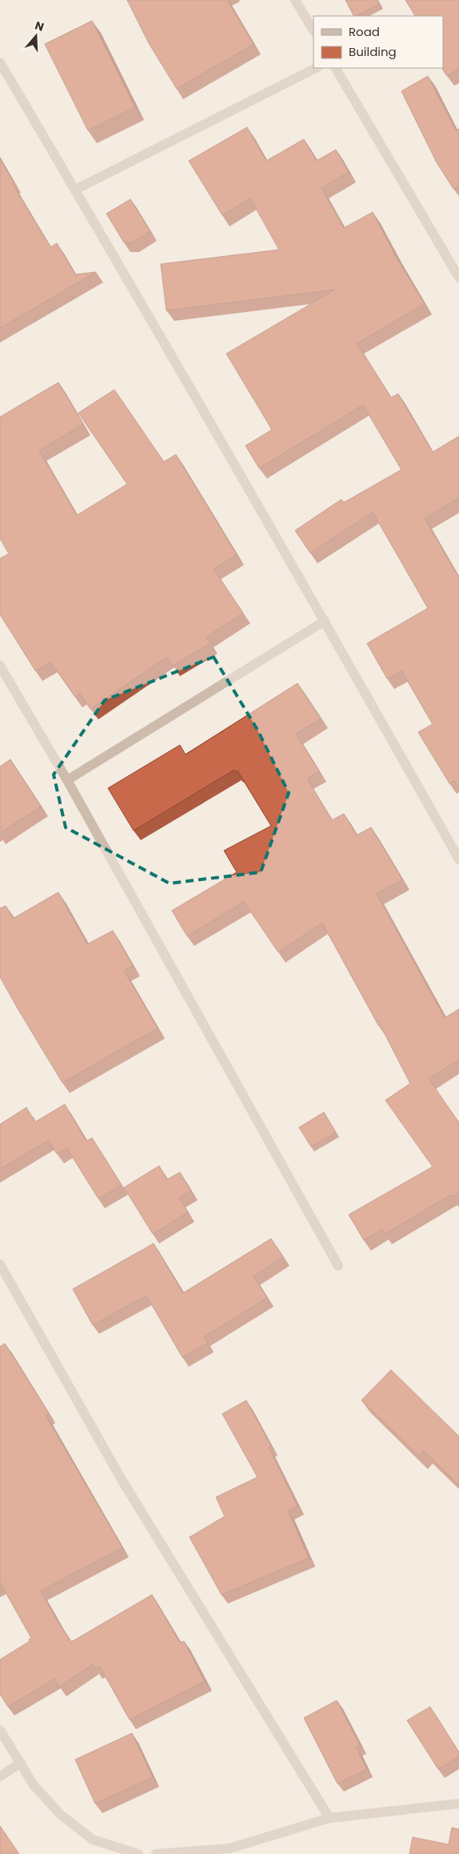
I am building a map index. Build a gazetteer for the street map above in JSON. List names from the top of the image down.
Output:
{
  "legend": ["Road", "Building"],
  "north": "top"
}
